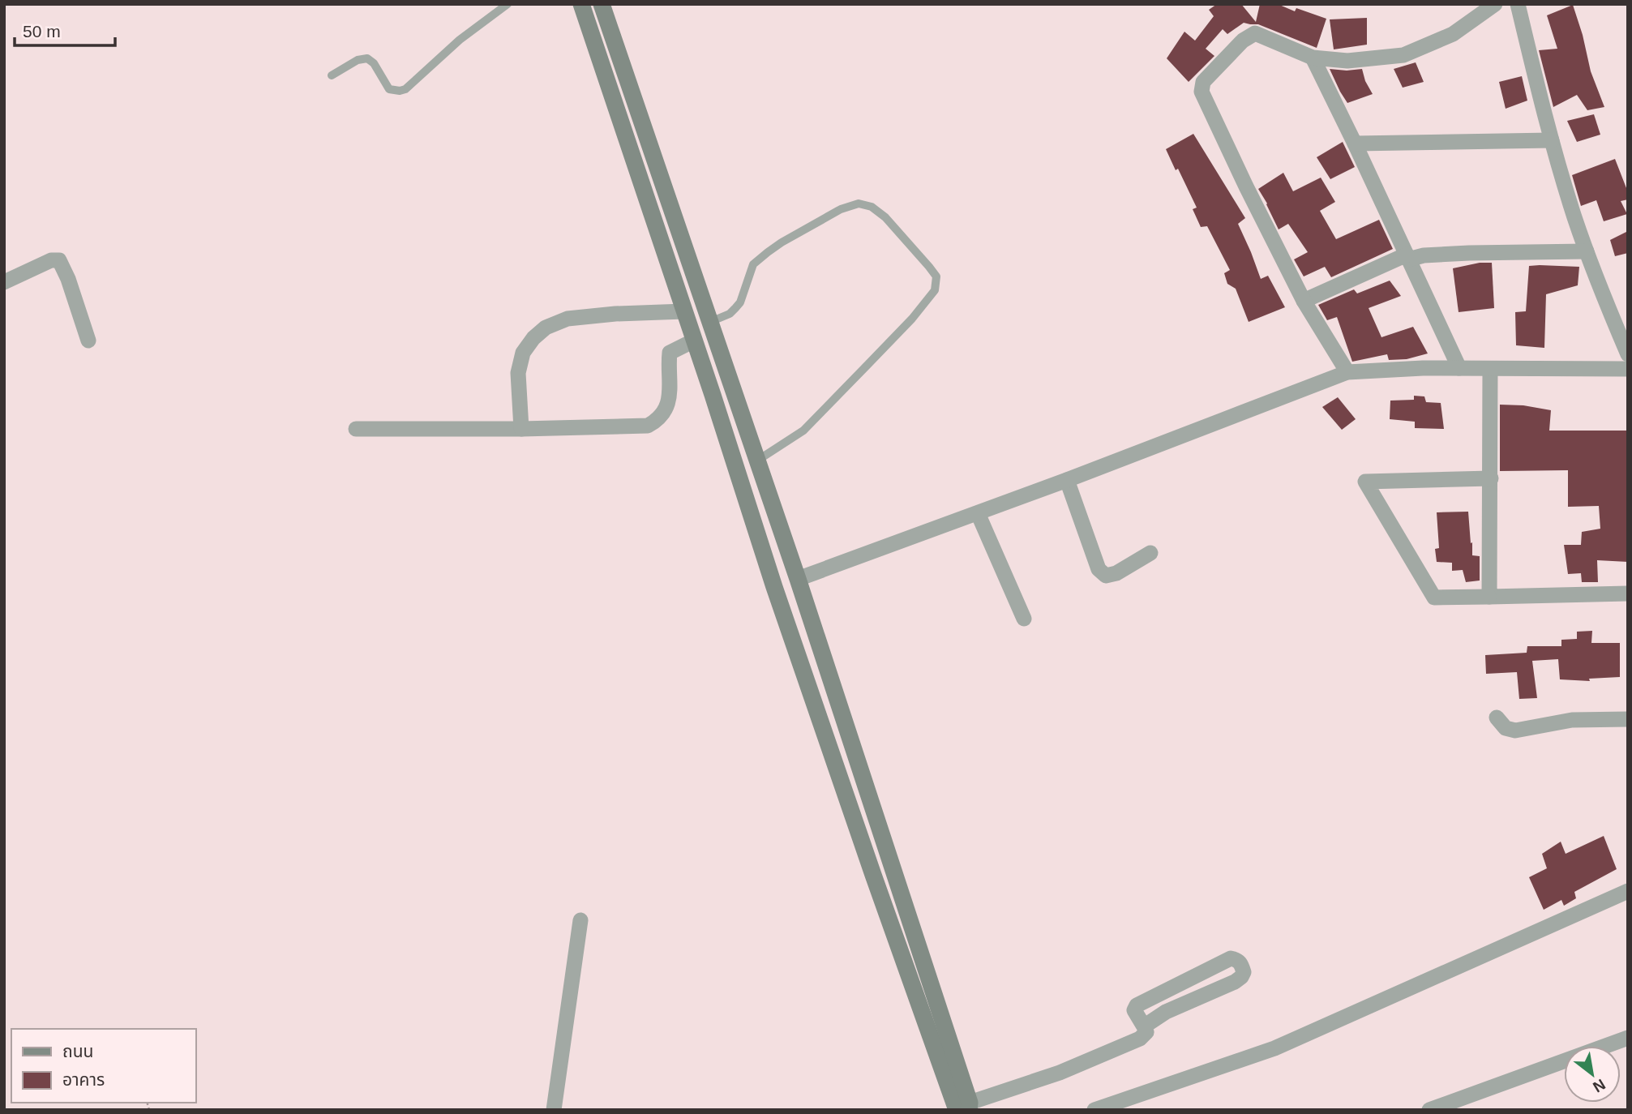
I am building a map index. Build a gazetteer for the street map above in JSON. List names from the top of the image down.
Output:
{
  "legend": ["ถนน", "อาคาร"],
  "scale_bar": "50 m",
  "north": "bottom right"
}
